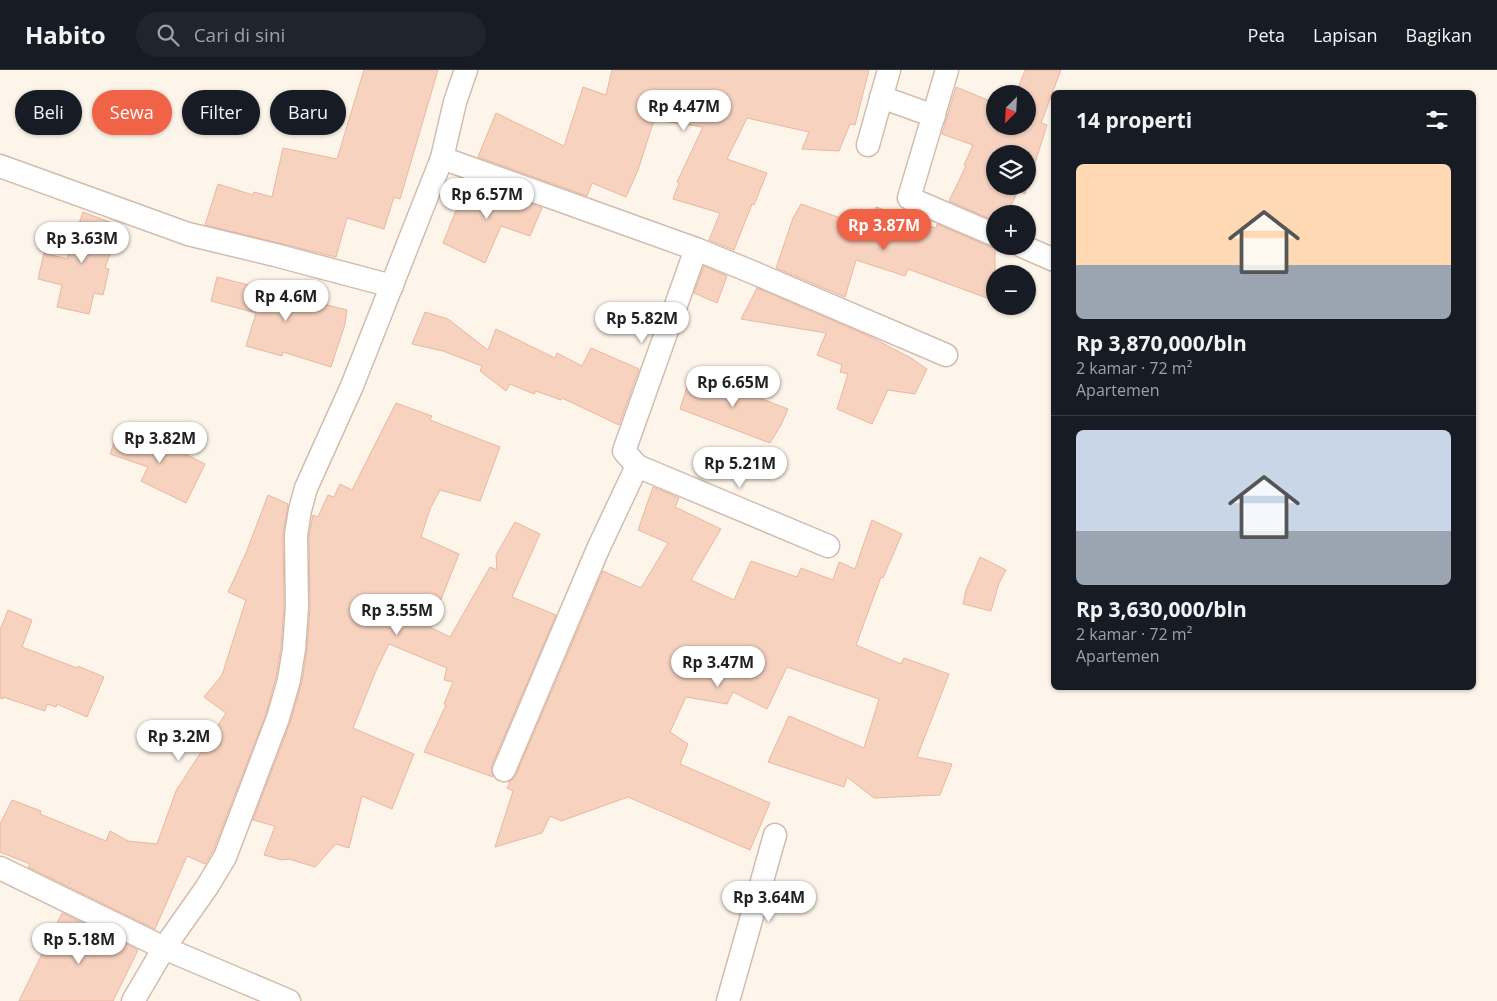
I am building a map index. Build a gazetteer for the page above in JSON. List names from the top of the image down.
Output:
{
  "north": "bottom left",
  "page": {
    "header": "Habito",
    "search": "Cari di sini",
    "nav": ["Peta", "Lapisan", "Bagikan"],
    "map_buttons": ["+", "−"],
    "price": [
      "Rp 4.47M",
      "Rp 6.57M",
      "Rp 3.87M",
      "Rp 3.63M",
      "Rp 4.6M",
      "Rp 5.82M",
      "Rp 6.65M",
      "Rp 3.82M",
      "Rp 5.21M",
      "Rp 3.55M",
      "Rp 3.47M",
      "Rp 3.2M",
      "Rp 3.64M",
      "Rp 5.18M"
    ],
    "chip": [
      "Beli",
      "Sewa",
      "Filter",
      "Baru"
    ],
    "heading": "14 properti",
    "list": [
      {
        "name": "Rp 3,870,000/bln",
        "note": "2 kamar · 72 m² · Apartemen"
      },
      {
        "name": "Rp 3,630,000/bln",
        "note": "2 kamar · 72 m² · Apartemen"
      }
    ]
  }
}
